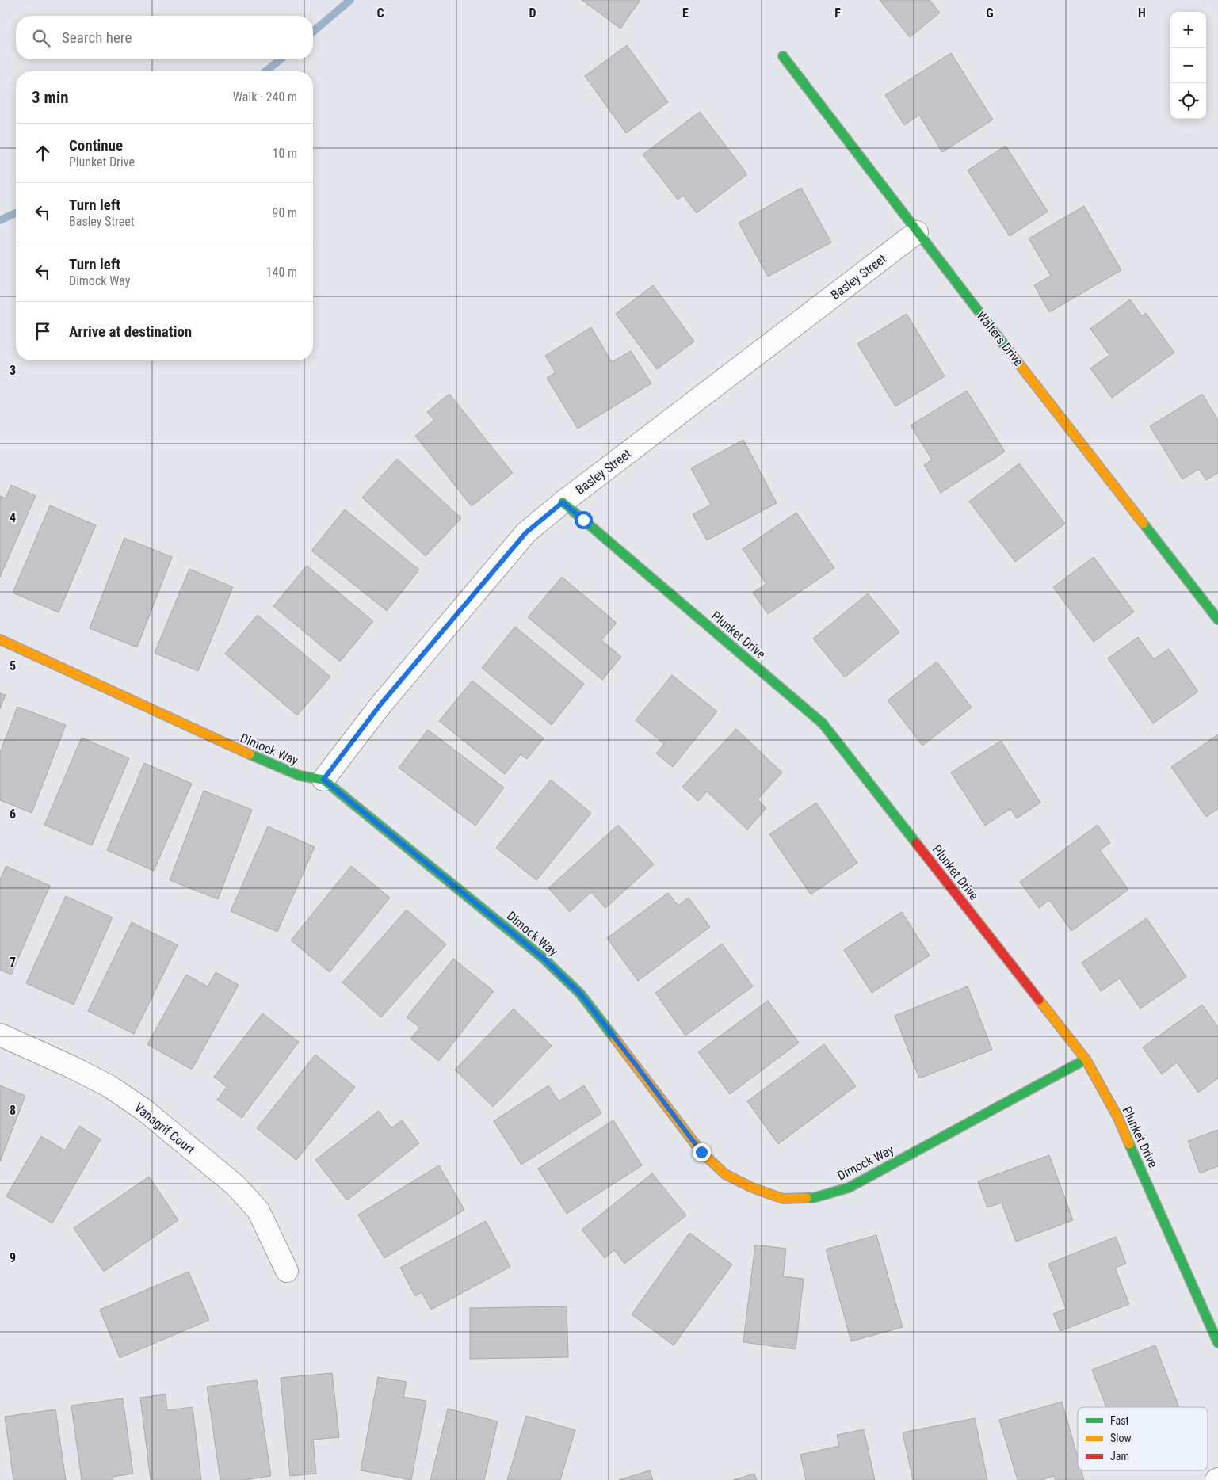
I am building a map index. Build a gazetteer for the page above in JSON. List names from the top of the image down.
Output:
{
  "streets": {
    "street": [
      "Basley Street",
      "Walters Drive",
      "Plunket Drive",
      "Dimock Way",
      "Vanagrif Court"
    ]
  },
  "crossings": [
    ["Basley Street", "Walters Drive"],
    ["Basley Street", "Plunket Drive"],
    ["Basley Street", "Dimock Way"],
    ["Plunket Drive", "Dimock Way"]
  ],
  "legend": ["Fast", "Slow", "Jam"],
  "page": {
    "map_buttons": ["+", "−"],
    "search": "Search here",
    "heading": ["3 min", "Walk · 240 m"],
    "list": [
      ["Continue", "Plunket Drive", "10 m"],
      ["Turn left", "Basley Street", "90 m"],
      ["Turn left", "Dimock Way", "140 m"],
      "Arrive at destination"
    ]
  },
  "grid": {
    "columns": [
      "C",
      "D",
      "E",
      "F",
      "G",
      "H"
    ],
    "rows": [
      "3",
      "4",
      "5",
      "6",
      "7",
      "8",
      "9"
    ]
  }
}
